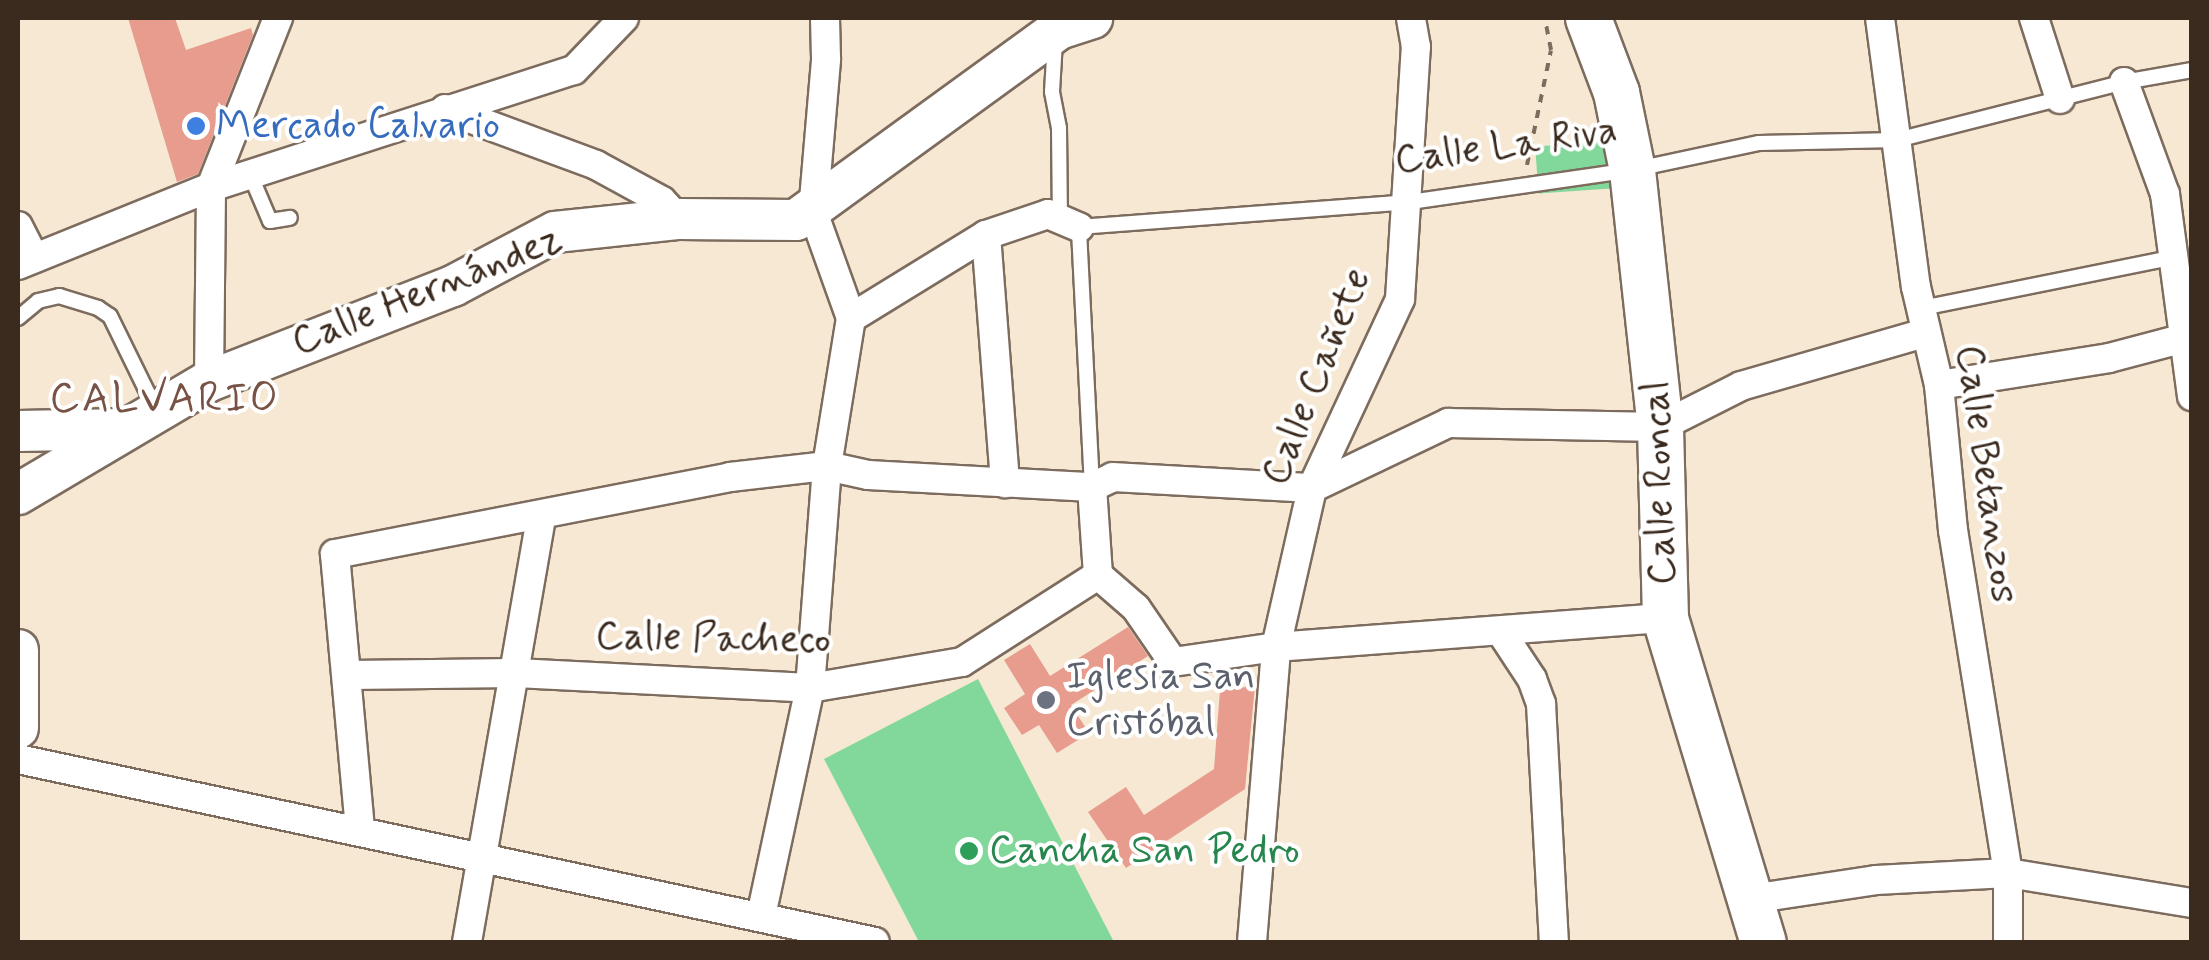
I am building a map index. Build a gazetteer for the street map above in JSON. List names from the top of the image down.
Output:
{
  "streets": {
    "main road": ["Calle Hernández", "Calle Roncal"],
    "street": [
      "Calle La Riva",
      "Calle Cañete",
      "Calle Betanzos",
      "Calle Pacheco"
    ]
  },
  "crossings": [
    ["Calle La Riva", "Calle Cañete"],
    ["Calle La Riva", "Calle Betanzos"],
    ["Calle La Riva", "Calle Roncal"]
  ],
  "districts": ["CALVARIO"],
  "places": ["Mercado Calvario", "Iglesia San Cristóbal", "Cancha San Pedro"]
}
